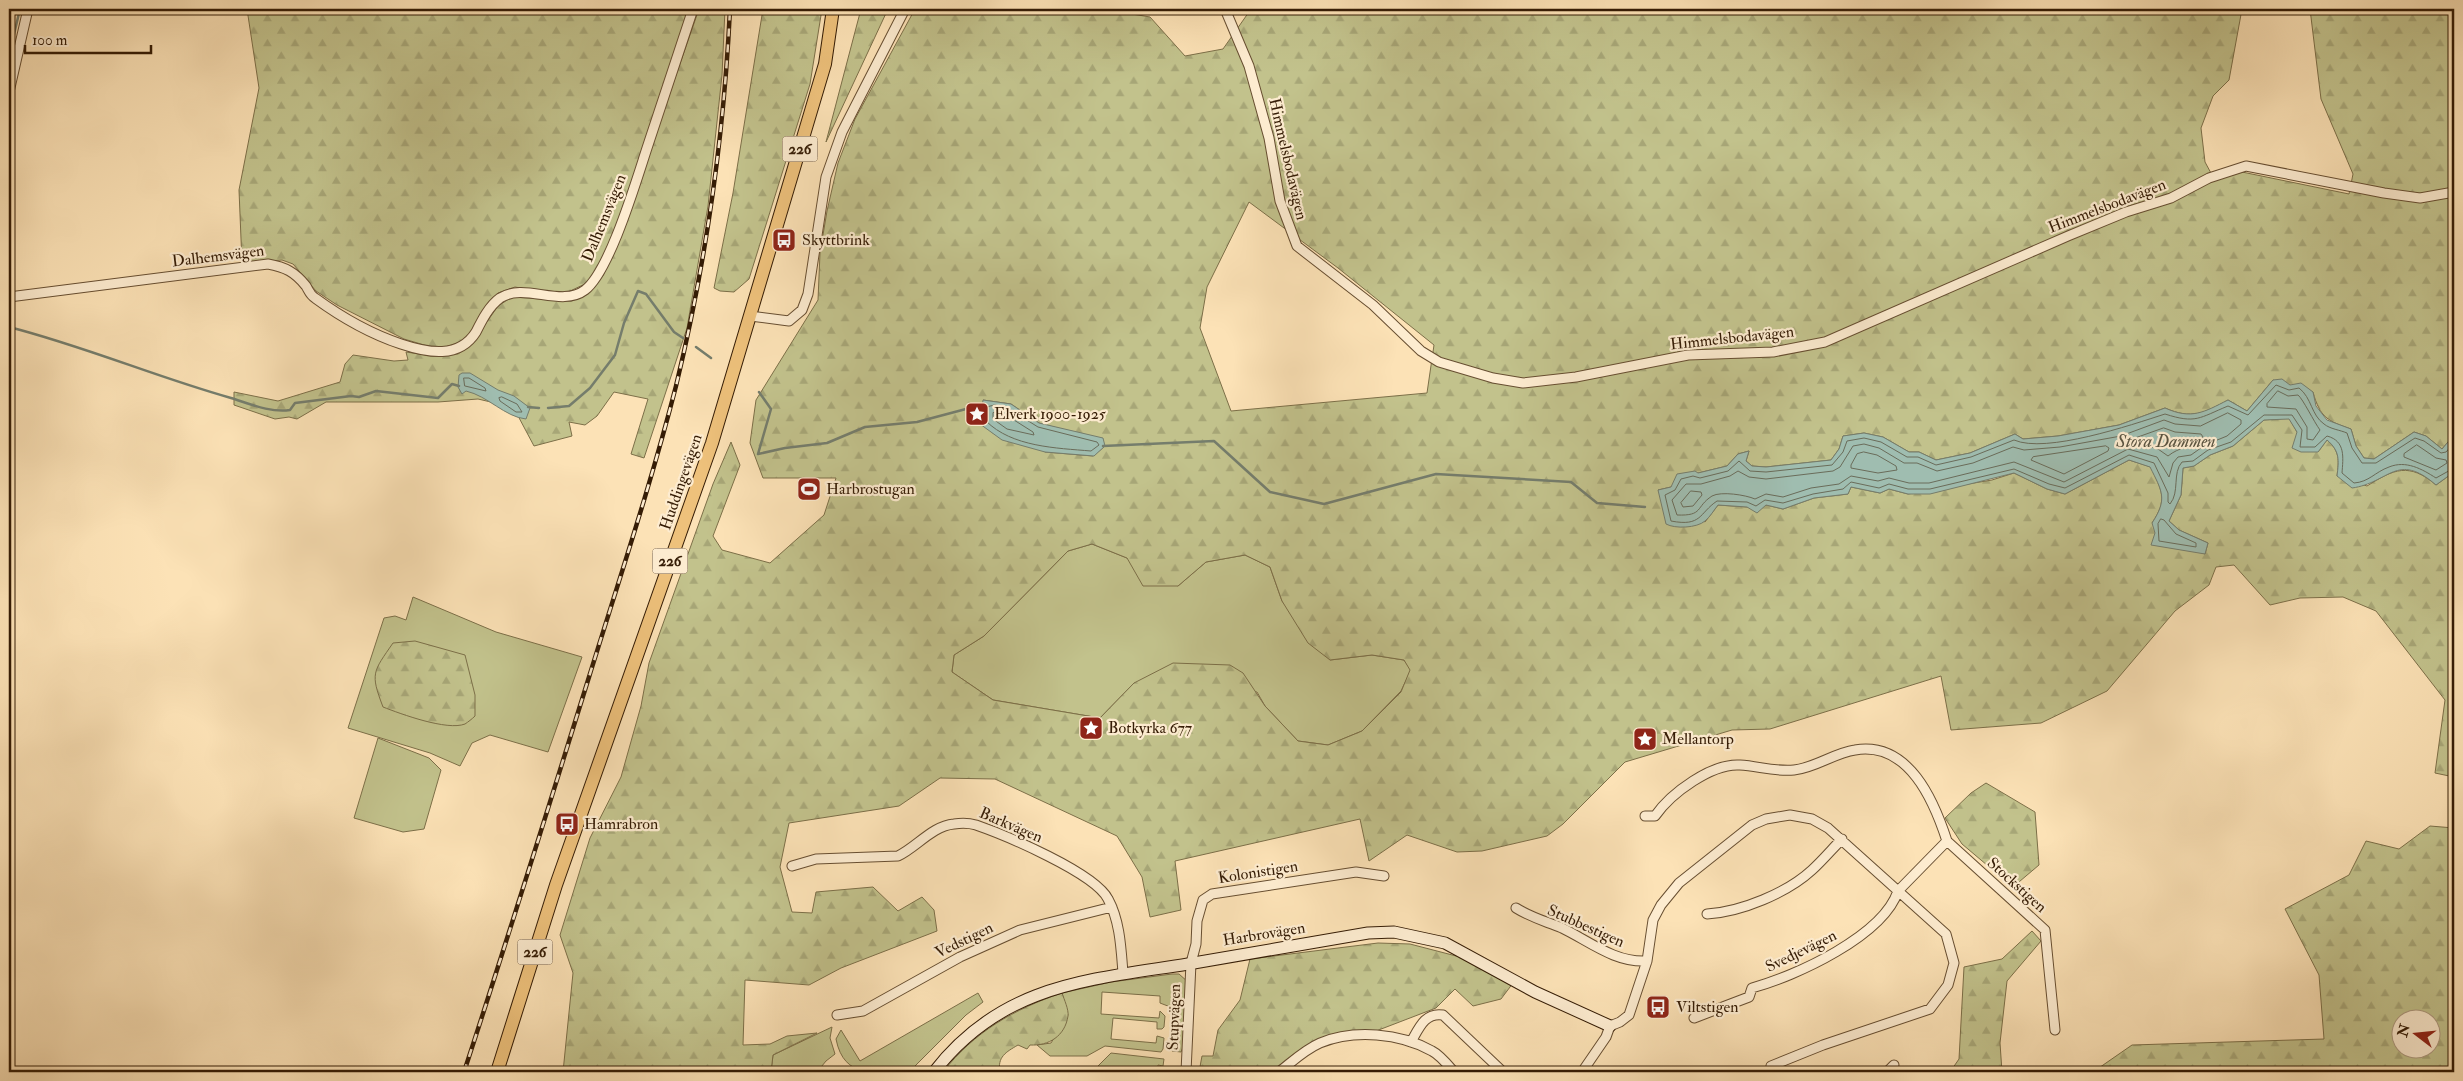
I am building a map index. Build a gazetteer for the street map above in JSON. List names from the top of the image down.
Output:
{
  "streets": {
    "main road": ["226", "Huddingevägen"],
    "street": [
      "Himmelsbodavägen",
      "Dalhemsvägen",
      "Barkvägen",
      "Kolonistigen",
      "Stockstigen",
      "Stubbestigen",
      "Harbrovägen",
      "Vedstigen",
      "Svedjevägen",
      "Stupvägen"
    ]
  },
  "crossings": [
    ["Barkvägen", "Harbrovägen"],
    ["Barkvägen", "Vedstigen"],
    ["Kolonistigen", "Harbrovägen"],
    ["Kolonistigen", "Stupvägen"],
    ["Harbrovägen", "Stupvägen"]
  ],
  "water": ["Stora Dammen"],
  "places": {
    "bus stop": ["Skyttbrink", "Hamrabron", "Viltstigen"],
    "place": ["Elverk 1900-1925", "Botkyrka 677", "Mellantorp"],
    "sports": ["Harbrostugan"]
  },
  "scale_bar": "100 m",
  "north": "left"
}
